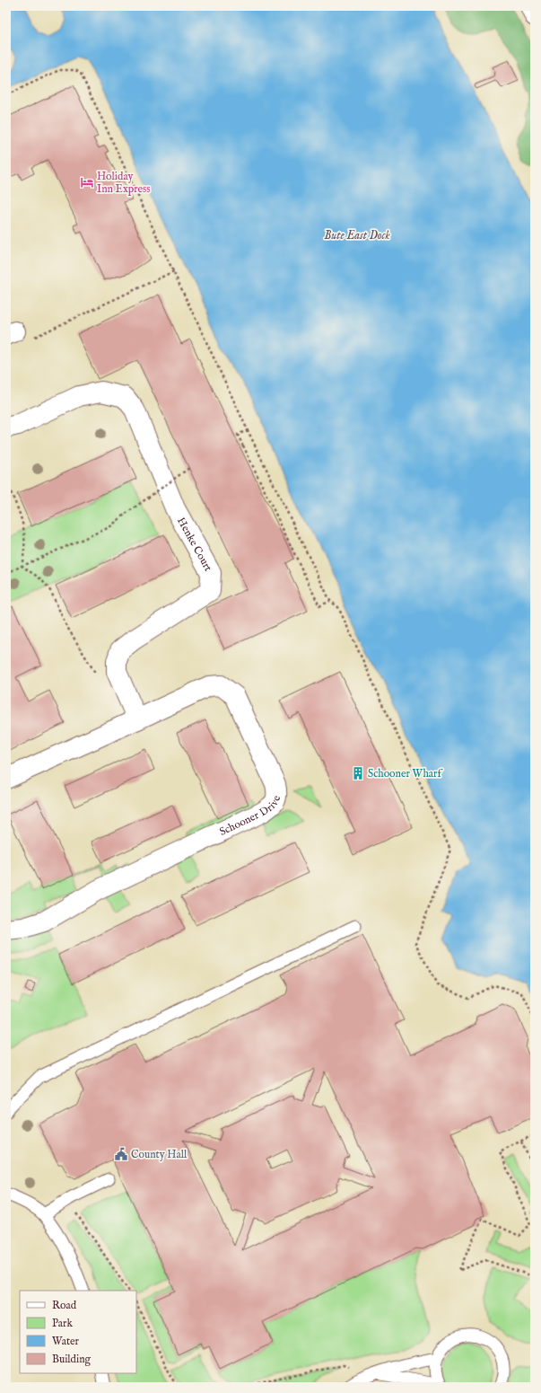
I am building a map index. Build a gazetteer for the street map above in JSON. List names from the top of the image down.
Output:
{
  "streets": {
    "street": ["Henke Court", "Schooner Drive"]
  },
  "crossings": [
    ["Henke Court", "Schooner Drive"]
  ],
  "water": ["Bute East Dock"],
  "places": {
    "hotel": ["Holiday Inn Express"],
    "building": ["Schooner Wharf"],
    "public building": ["County Hall"]
  },
  "legend": [
    "Road",
    "Park",
    "Water",
    "Building"
  ]
}
